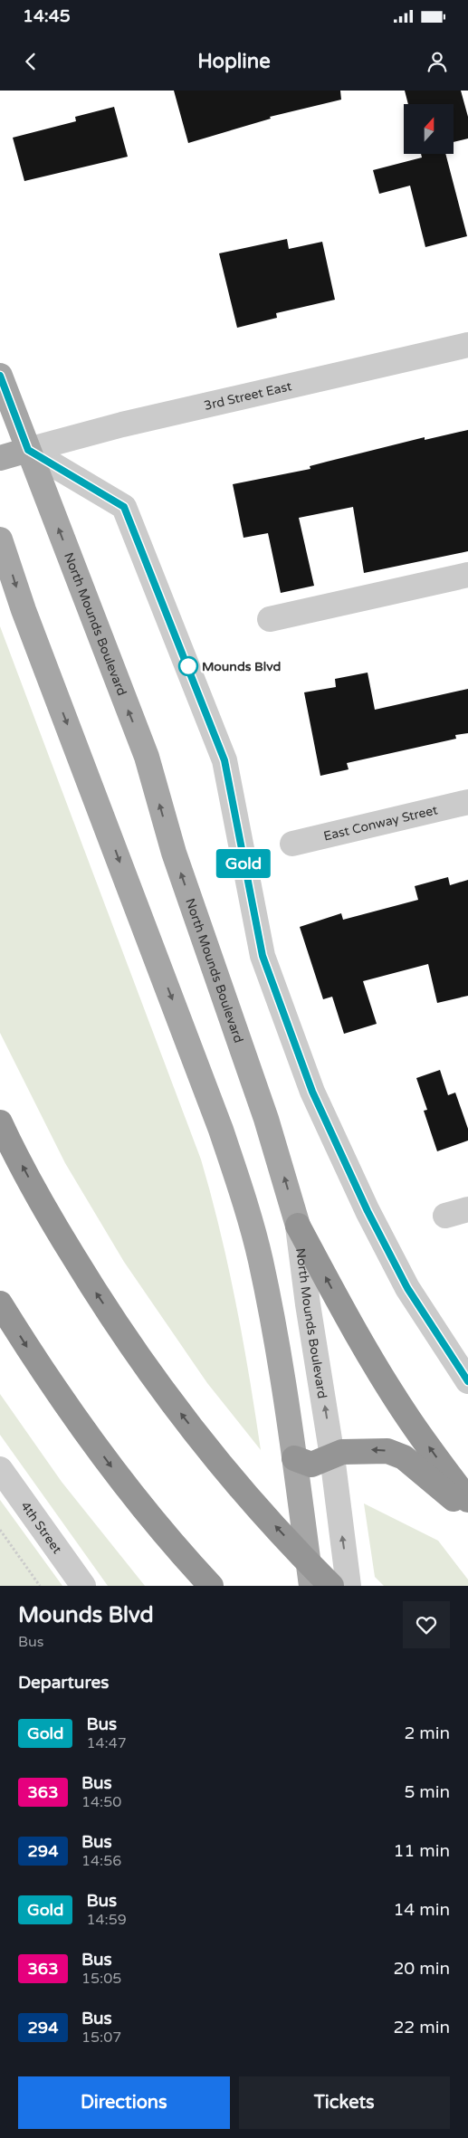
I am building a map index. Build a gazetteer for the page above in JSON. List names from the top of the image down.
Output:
{
  "streets": {
    "main road": ["North Mounds Boulevard"],
    "street": ["3rd Street East", "East Conway Street", "4th Street"]
  },
  "crossings": [
    ["3rd Street East", "North Mounds Boulevard"]
  ],
  "places": ["Mounds Blvd"],
  "lines": ["bus line Gold"],
  "north": "top",
  "page": {
    "status": "14:45",
    "header": "Hopline",
    "on_map": "Gold",
    "heading": [
      ["Mounds Blvd", "Bus"],
      "Departures"
    ],
    "list": [
      {
        "mark": "Gold",
        "name": "Bus",
        "note": "14:47",
        "value": "2 min"
      },
      {
        "mark": "363",
        "name": "Bus",
        "note": "14:50",
        "value": "5 min"
      },
      {
        "mark": "294",
        "name": "Bus",
        "note": "14:56",
        "value": "11 min"
      },
      {
        "mark": "Gold",
        "name": "Bus",
        "note": "14:59",
        "value": "14 min"
      },
      {
        "mark": "363",
        "name": "Bus",
        "note": "15:05",
        "value": "20 min"
      },
      {
        "mark": "294",
        "name": "Bus",
        "note": "15:07",
        "value": "22 min"
      }
    ],
    "buttons": ["Directions", "Tickets"]
  }
}
